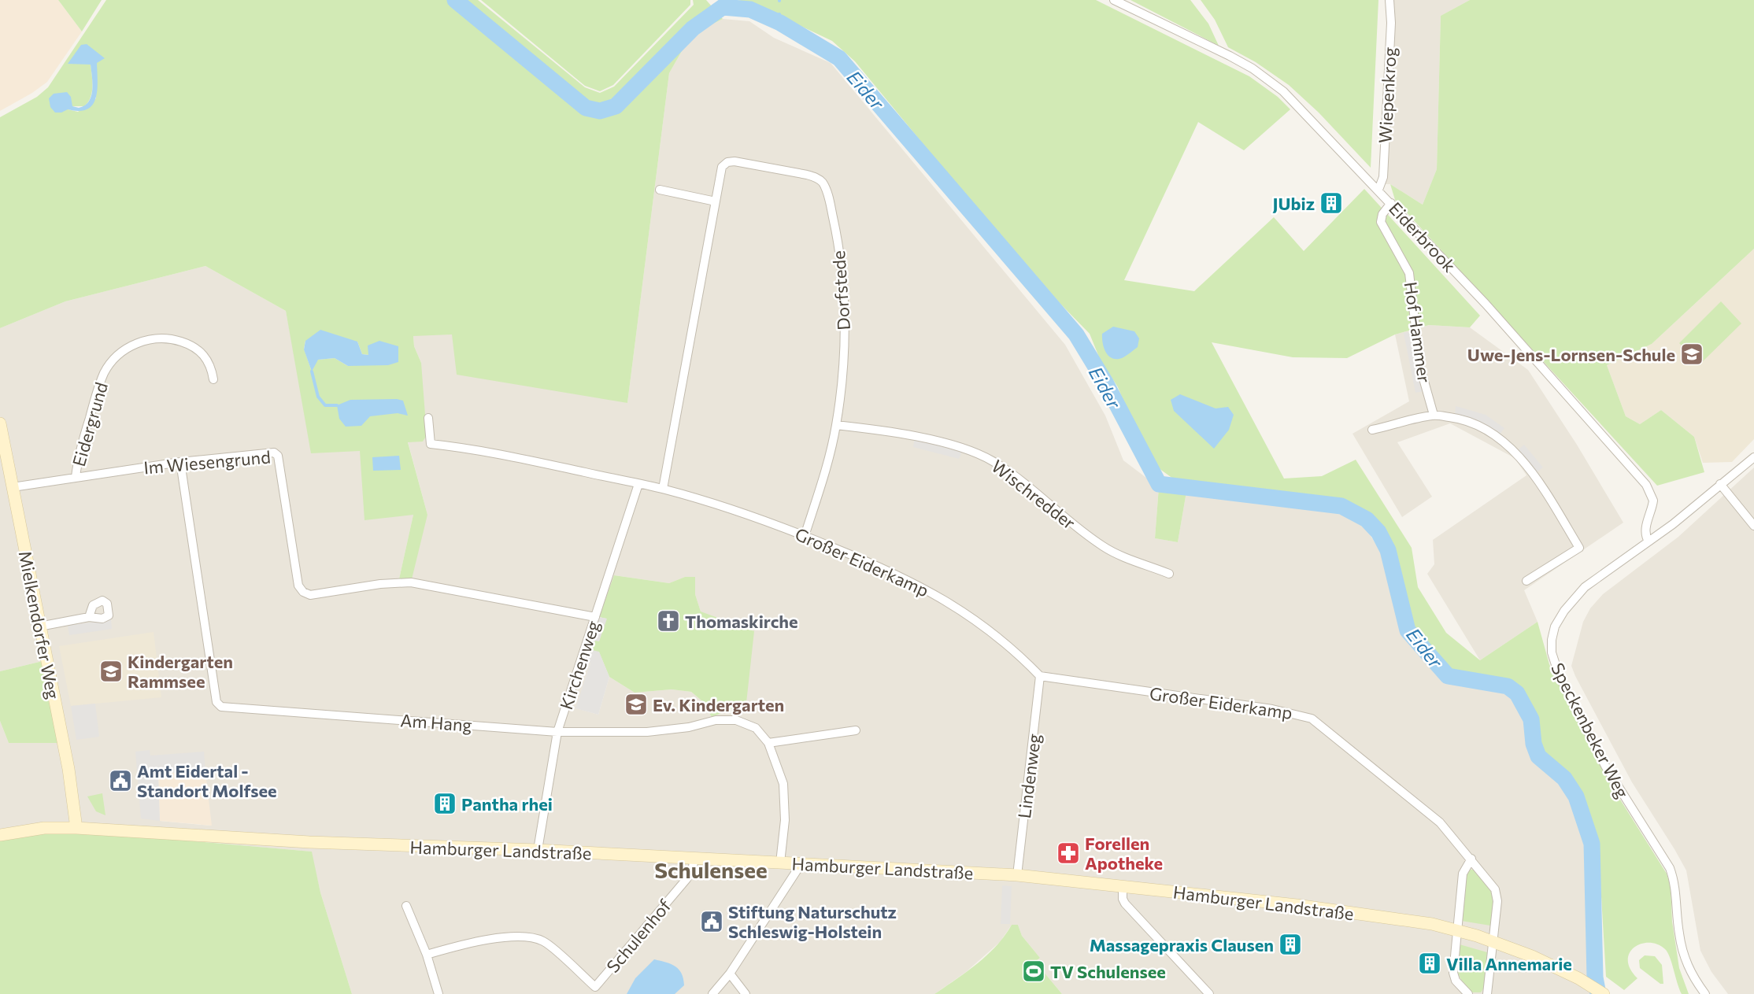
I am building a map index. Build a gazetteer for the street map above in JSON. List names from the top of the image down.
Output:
{
  "streets": {
    "main road": ["Mielkendorfer Weg", "Hamburger Landstraße"],
    "street": [
      "Wiepenkrog",
      "Eiderbrook",
      "Dorfstede",
      "Hof Hammer",
      "Eidergrund",
      "Im Wiesengrund",
      "Wischredder",
      "Großer Eiderkamp",
      "Kirchenweg",
      "Am Hang",
      "Speckenbeker Weg",
      "Lindenweg",
      "Schulenhof"
    ]
  },
  "crossings": [
    ["Wiepenkrog", "Eiderbrook"],
    ["Eiderbrook", "Hof Hammer"],
    ["Eiderbrook", "Speckenbeker Weg"],
    ["Dorfstede", "Wischredder"],
    ["Dorfstede", "Großer Eiderkamp"],
    ["Eidergrund", "Im Wiesengrund"],
    ["Im Wiesengrund", "Mielkendorfer Weg"],
    ["Im Wiesengrund", "Kirchenweg"],
    ["Im Wiesengrund", "Am Hang"],
    ["Großer Eiderkamp", "Kirchenweg"],
    ["Großer Eiderkamp", "Lindenweg"],
    ["Großer Eiderkamp", "Hamburger Landstraße"],
    ["Mielkendorfer Weg", "Hamburger Landstraße"],
    ["Kirchenweg", "Am Hang"],
    ["Kirchenweg", "Hamburger Landstraße"],
    ["Am Hang", "Hamburger Landstraße"],
    ["Lindenweg", "Hamburger Landstraße"],
    ["Hamburger Landstraße", "Schulenhof"]
  ],
  "districts": ["Schulensee"],
  "water": ["Eider"],
  "places": {
    "building": [
      "JUbiz",
      "Pantha rhei",
      "Massagepraxis Clausen",
      "Villa Annemarie"
    ],
    "school or university": ["Uwe-Jens-Lornsen-Schule", "Kindergarten Rammsee", "Ev. Kindergarten"],
    "church": ["Thomaskirche"],
    "public building": ["Amt Eidertal - Standort Molfsee", "Stiftung Naturschutz Schleswig-Holstein"],
    "pharmacy": ["Forellen Apotheke"],
    "sports": ["TV Schulensee"]
  }
}
